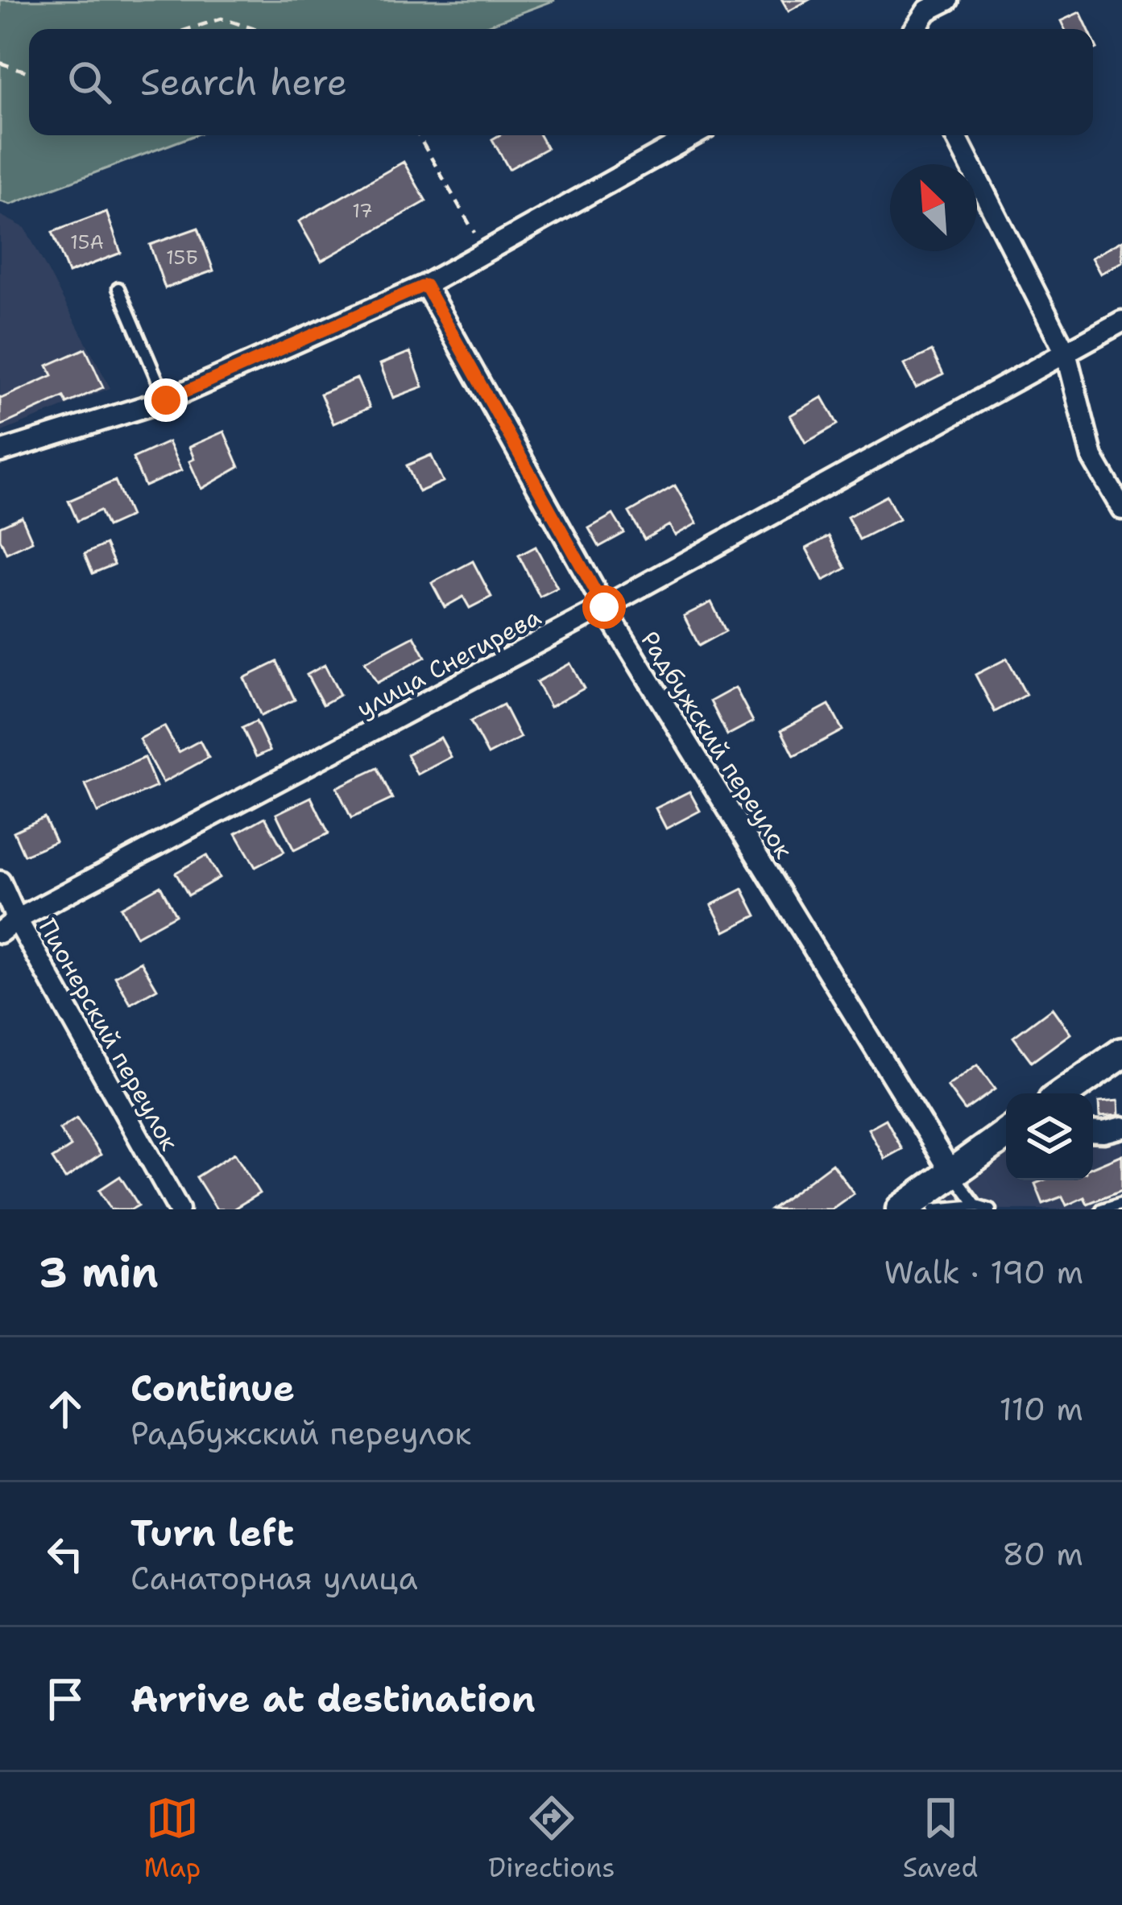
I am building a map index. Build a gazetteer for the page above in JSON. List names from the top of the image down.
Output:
{
  "streets": {
    "street": ["улица Снегирева", "Радбужский переулок", "Пионерский переулок"]
  },
  "crossings": [
    ["улица Снегирева", "Радбужский переулок"],
    ["улица Снегирева", "Пионерский переулок"]
  ],
  "house_numbers": ["17", "15А", "15Б"],
  "north": "top left",
  "page": {
    "search": "Search here",
    "heading": ["3 min", "Walk · 190 m"],
    "list": [
      ["Continue", "Радбужский переулок", "110 m"],
      ["Turn left", "Санаторная улица", "80 m"],
      "Arrive at destination"
    ],
    "nav": ["Map", "Directions", "Saved"]
  }
}
